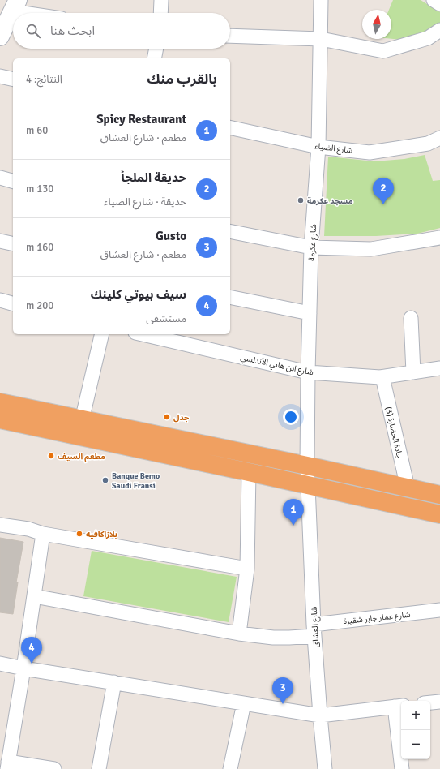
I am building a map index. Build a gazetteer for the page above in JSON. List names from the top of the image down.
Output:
{
  "streets": {
    "street": [
      "شارع الضياء",
      "شارع عكرمة",
      "شارع ابن هاني الأندلسي",
      "جادة الحضارة (3)",
      "شارع عمار جابر شقيرة",
      "شارع العشاق"
    ]
  },
  "crossings": [
    ["شارع الضياء", "شارع عكرمة"],
    ["شارع عكرمة", "شارع ابن هاني الأندلسي"],
    ["شارع عكرمة", "شارع العشاق"],
    ["شارع ابن هاني الأندلسي", "جادة الحضارة (3)"],
    ["شارع عمار جابر شقيرة", "شارع العشاق"]
  ],
  "places": [
    "مسجد عكرمة",
    "جدل",
    "مطعم السيف",
    "Banque Bemo Saudi Fransi",
    "بلازاكافيه"
  ],
  "north": "top",
  "page": {
    "search": "ابحث هنا",
    "heading": ["بالقرب منك", "النتائج: 4"],
    "list": [
      {
        "mark": "1",
        "name": "Spicy Restaurant",
        "note": "مطعم · شارع العشاق",
        "value": "60 m"
      },
      {
        "mark": "2",
        "name": "حديقة الملجأ",
        "note": "حديقة · شارع الضياء",
        "value": "130 m"
      },
      {
        "mark": "3",
        "name": "Gusto",
        "note": "مطعم · شارع العشاق",
        "value": "160 m"
      },
      {
        "mark": "4",
        "name": "سيف بيوتي كلينك",
        "note": "مستشفى",
        "value": "200 m"
      }
    ],
    "pins": [
      "2",
      "1",
      "4",
      "3"
    ],
    "map_buttons": ["+", "−"]
  }
}
